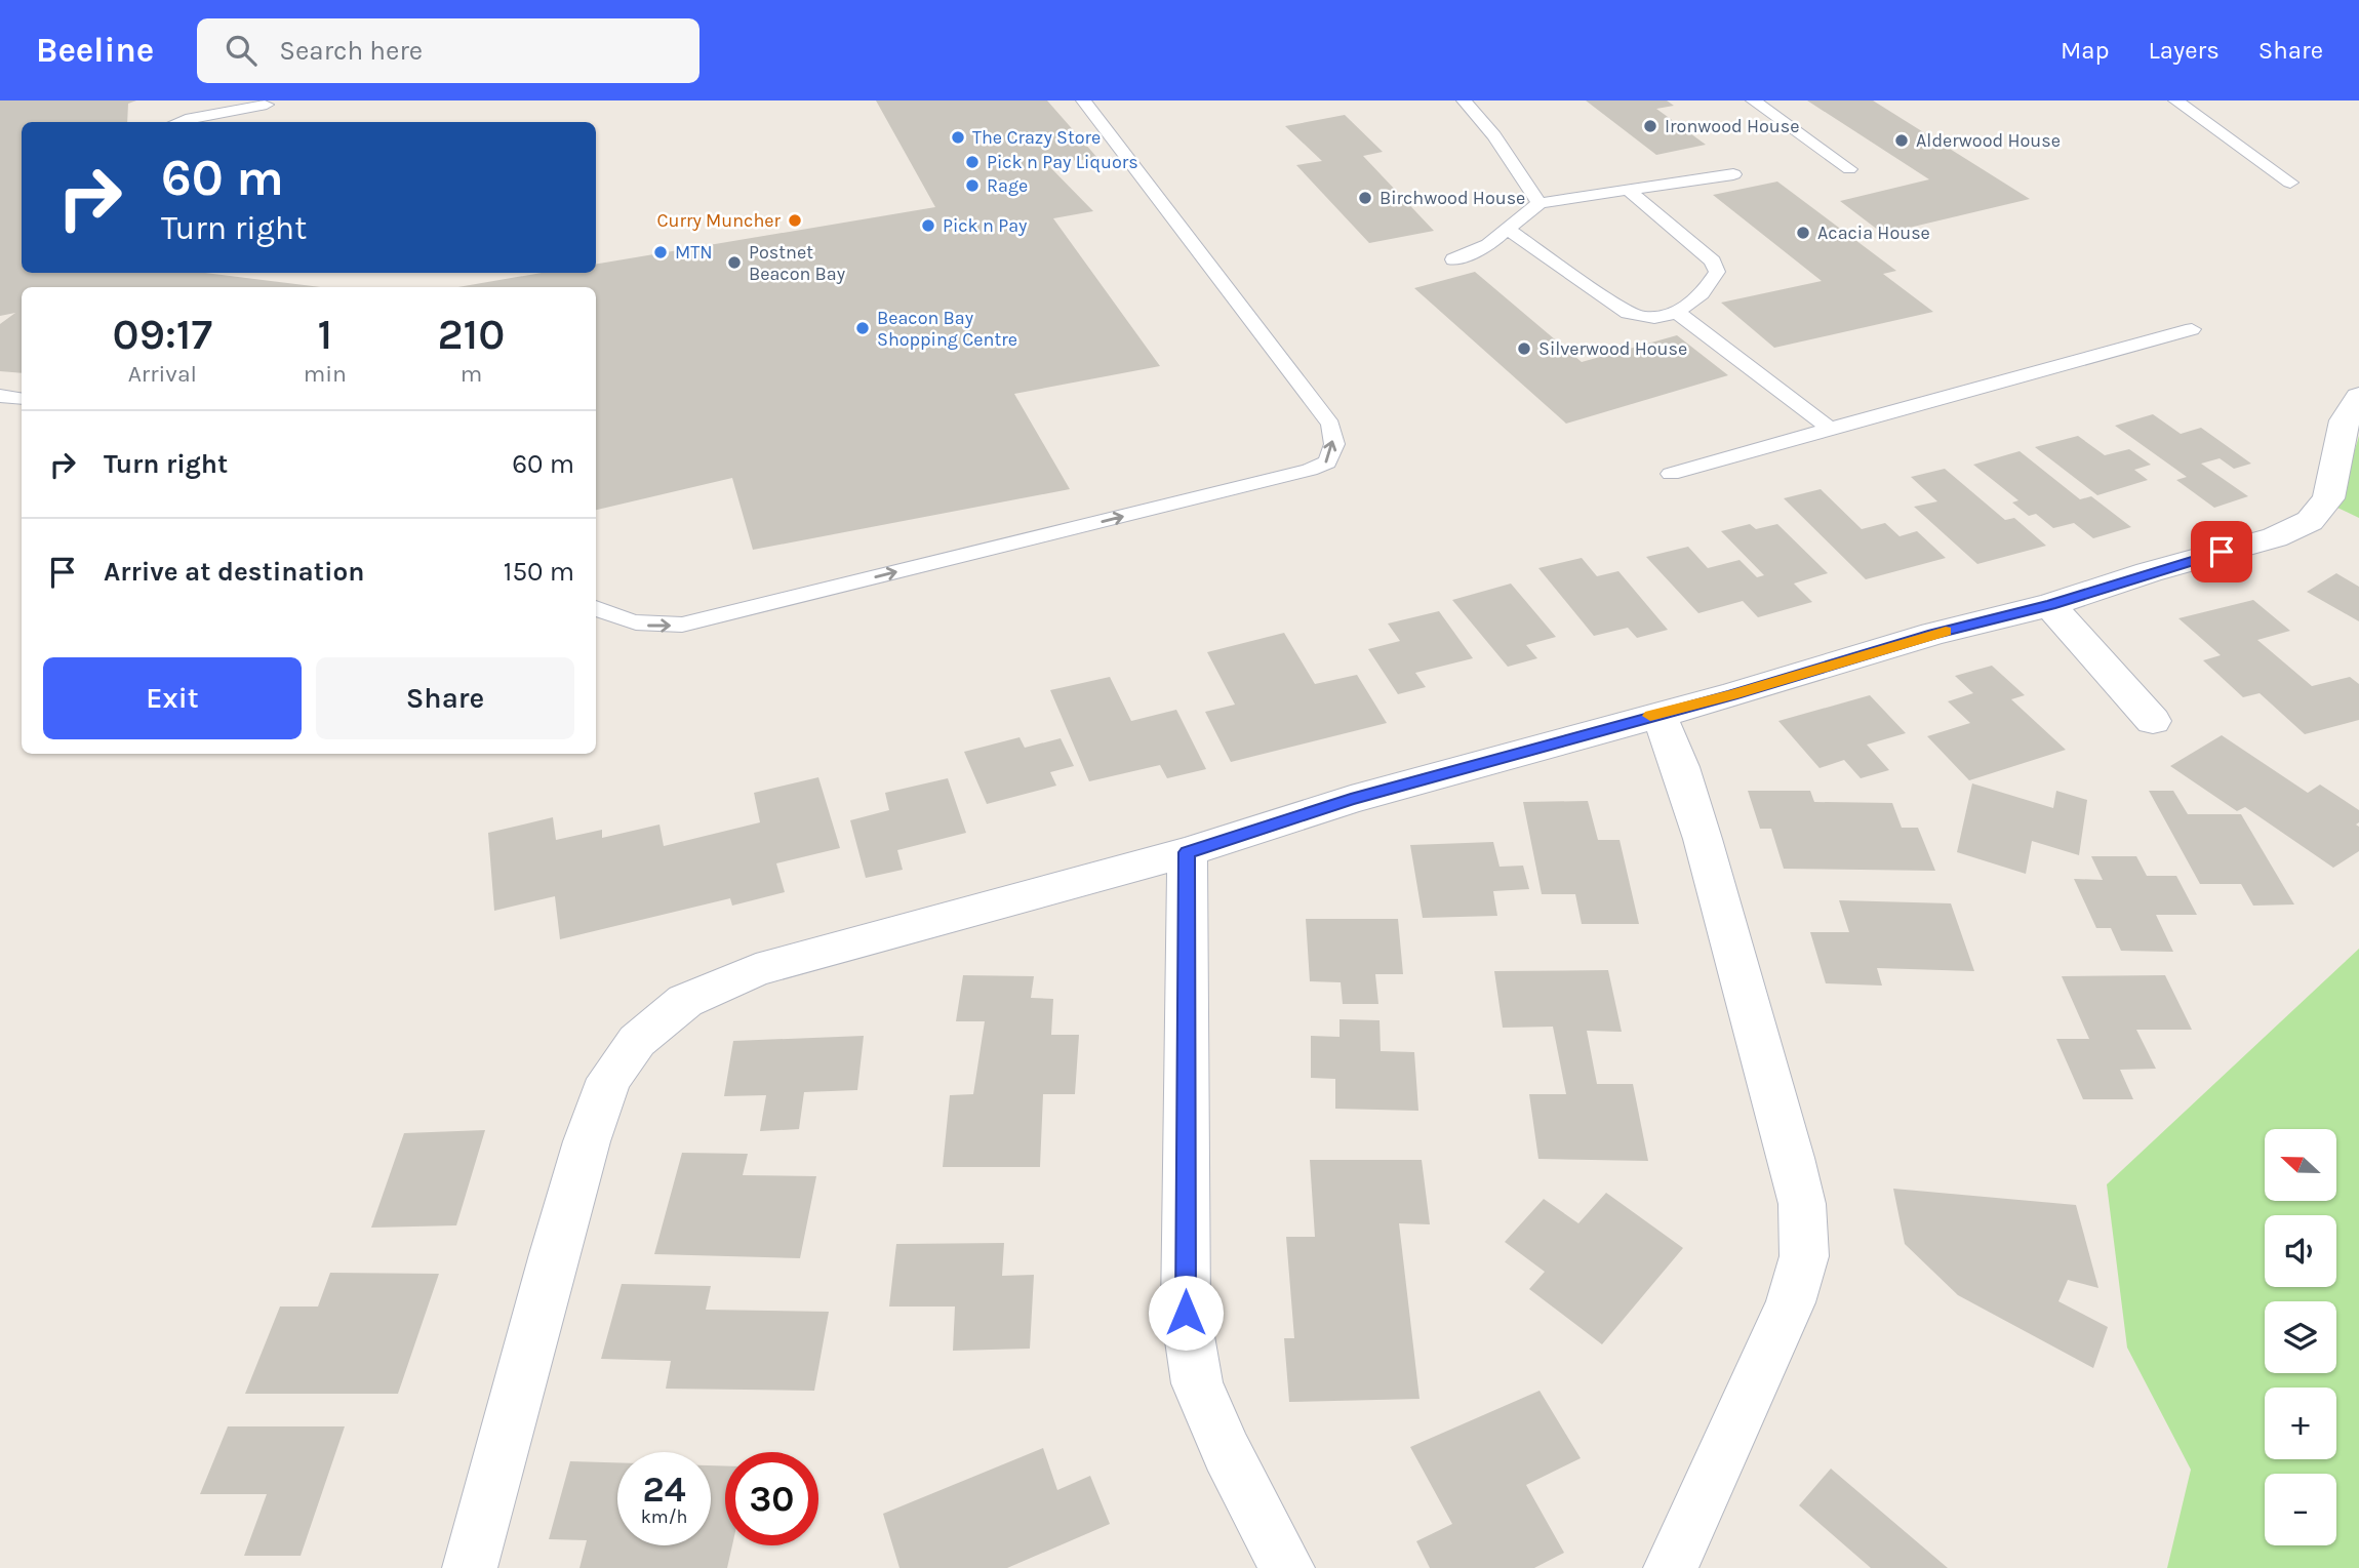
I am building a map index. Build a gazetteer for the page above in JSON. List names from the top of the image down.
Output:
{
  "places": [
    "Ironwood House",
    "The Crazy Store",
    "Alderwood House",
    "Pick n Pay Liquors",
    "Rage",
    "Birchwood House",
    "Curry Muncher",
    "Pick n Pay",
    "Acacia House",
    "MTN",
    "Postnet Beacon Bay",
    "Beacon Bay Shopping Centre",
    "Silverwood House"
  ],
  "north": "left",
  "page": {
    "header": "Beeline",
    "search": "Search here",
    "nav": ["Map", "Layers", "Share"],
    "turn": ["60 m", "Turn right"],
    "eta": [
      "09:17",
      "Arrival",
      "1",
      "min",
      "210",
      "m"
    ],
    "list": [
      {
        "name": "Turn right",
        "value": "60 m"
      },
      {
        "name": "Arrive at destination",
        "value": "150 m"
      }
    ],
    "buttons": ["Exit", "Share"],
    "map_buttons": ["+", "−"],
    "speed": "24 km/h",
    "limit": "30"
  }
}
